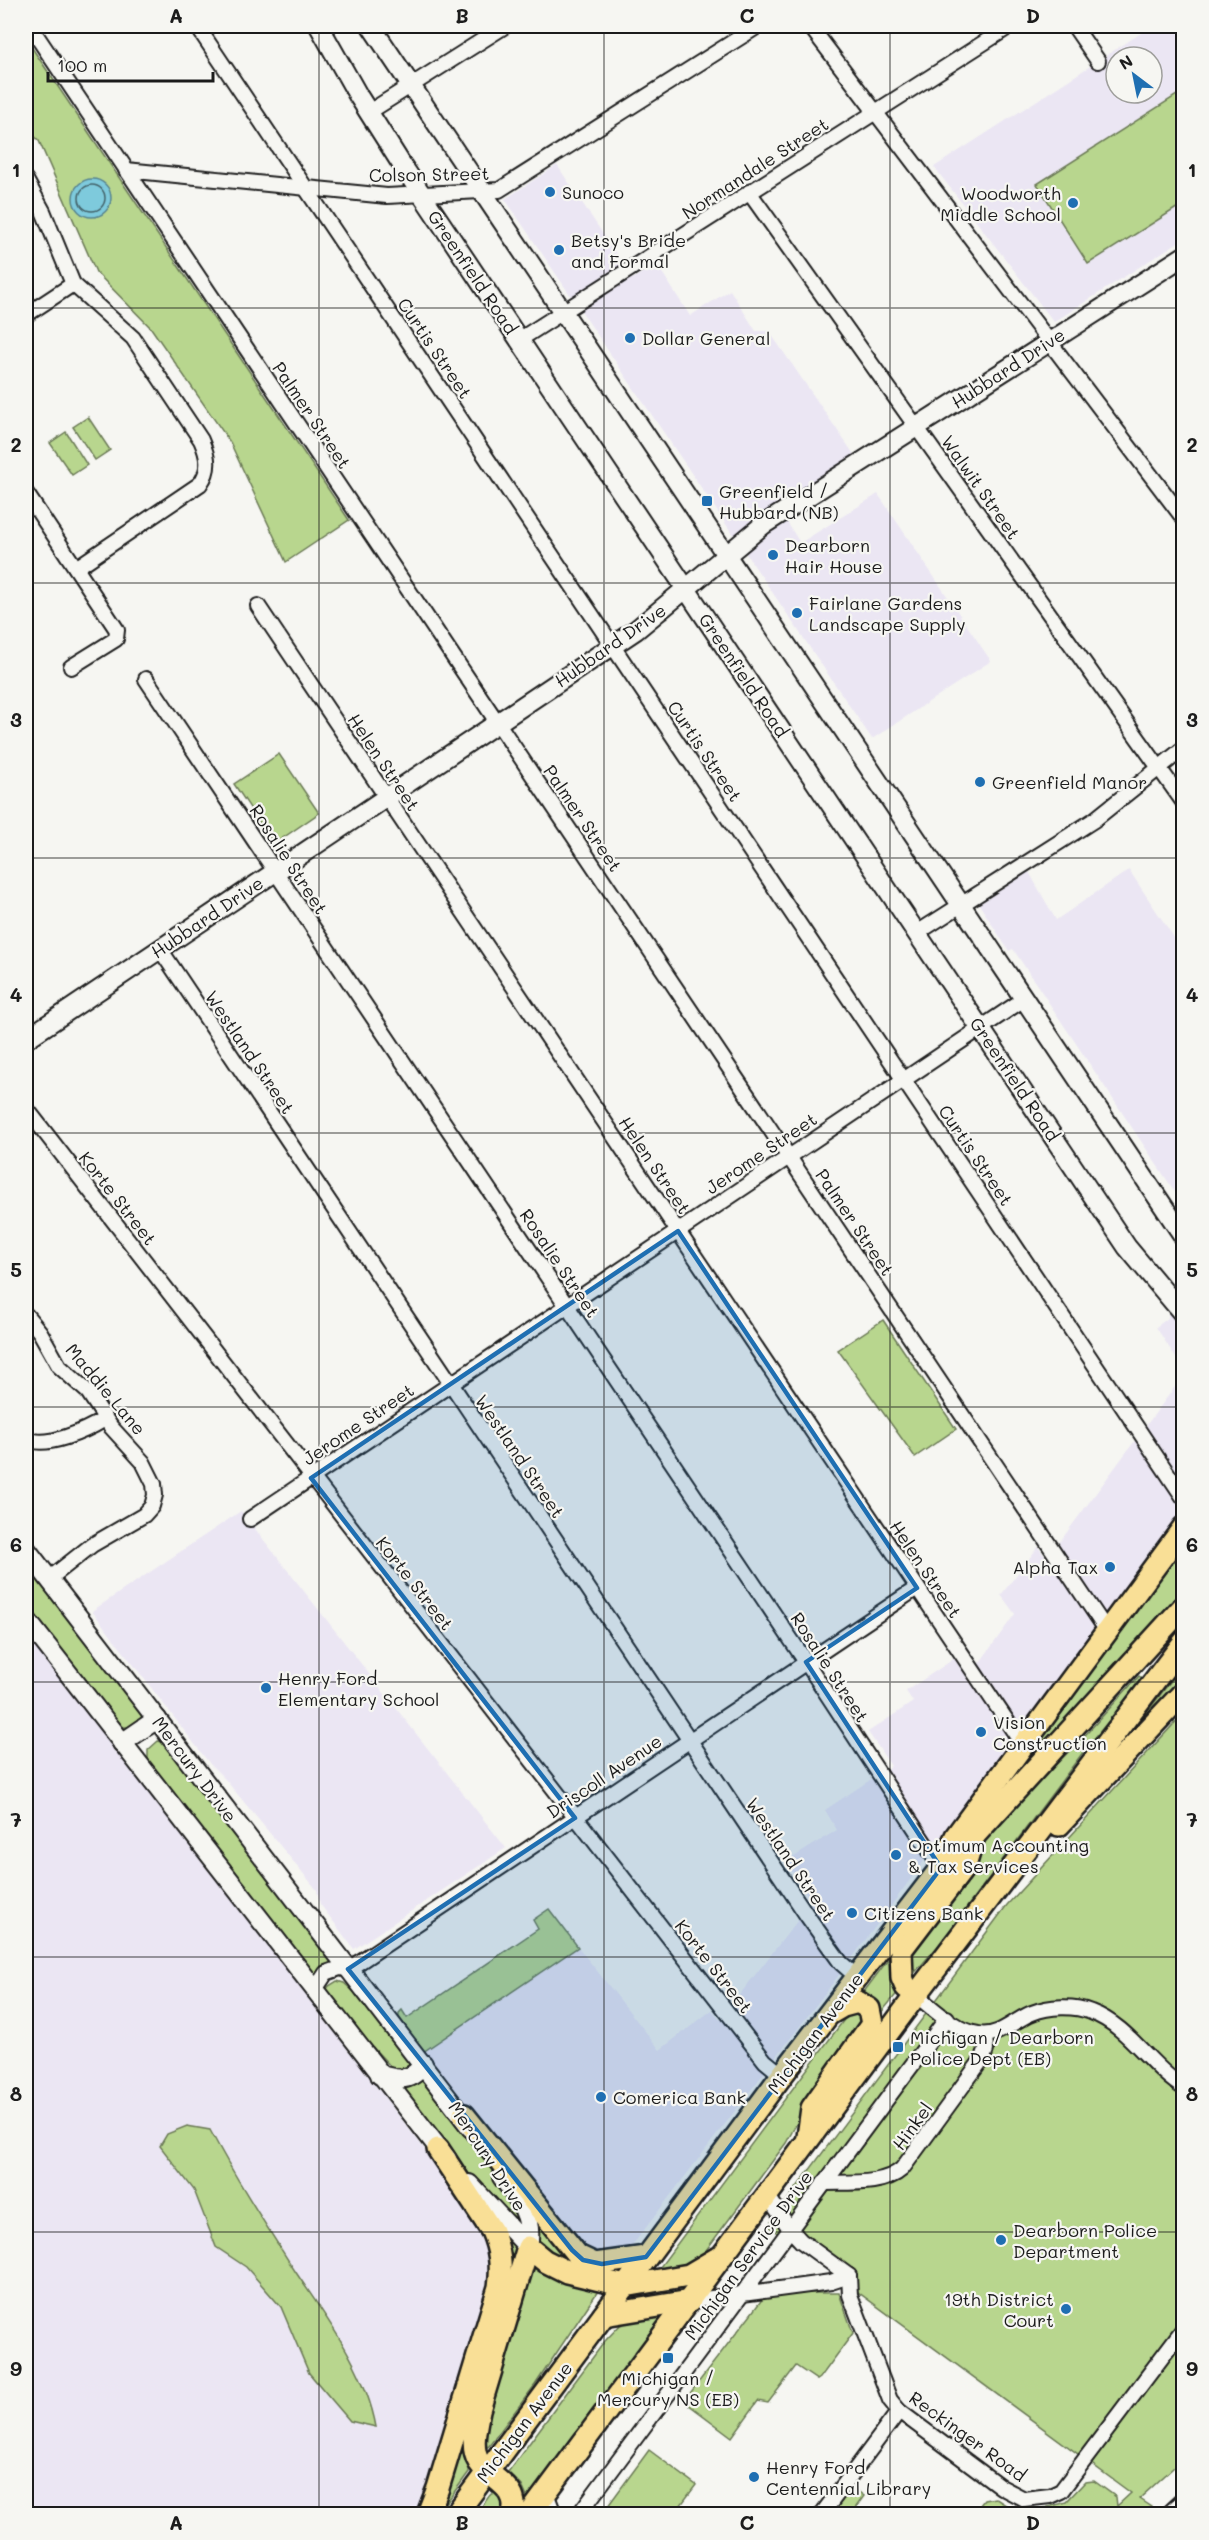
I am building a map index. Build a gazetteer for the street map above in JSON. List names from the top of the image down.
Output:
{
  "streets": {
    "main road": ["Michigan Avenue"],
    "street": [
      "Normandale Street",
      "Colson Street",
      "Greenfield Road",
      "Curtis Street",
      "Hubbard Drive",
      "Palmer Street",
      "Walwit Street",
      "Helen Street",
      "Rosalie Street",
      "Westland Street",
      "Jerome Street",
      "Korte Street",
      "Maddie Lane",
      "Mercury Drive",
      "Driscoll Avenue",
      "Hinkel",
      "Michigan Service Drive",
      "Reckinger Road"
    ]
  },
  "crossings": [
    ["Normandale Street", "Greenfield Road"],
    ["Normandale Street", "Walwit Street"],
    ["Colson Street", "Greenfield Road"],
    ["Colson Street", "Curtis Street"],
    ["Colson Street", "Palmer Street"],
    ["Greenfield Road", "Hubbard Drive"],
    ["Greenfield Road", "Jerome Street"],
    ["Curtis Street", "Hubbard Drive"],
    ["Curtis Street", "Jerome Street"],
    ["Hubbard Drive", "Palmer Street"],
    ["Hubbard Drive", "Walwit Street"],
    ["Hubbard Drive", "Helen Street"],
    ["Hubbard Drive", "Rosalie Street"],
    ["Hubbard Drive", "Westland Street"],
    ["Palmer Street", "Jerome Street"],
    ["Helen Street", "Jerome Street"],
    ["Helen Street", "Driscoll Avenue"],
    ["Rosalie Street", "Jerome Street"],
    ["Rosalie Street", "Driscoll Avenue"],
    ["Rosalie Street", "Michigan Avenue"],
    ["Westland Street", "Jerome Street"],
    ["Westland Street", "Driscoll Avenue"],
    ["Westland Street", "Michigan Avenue"],
    ["Jerome Street", "Korte Street"],
    ["Korte Street", "Driscoll Avenue"],
    ["Korte Street", "Michigan Avenue"],
    ["Maddie Lane", "Mercury Drive"],
    ["Mercury Drive", "Driscoll Avenue"],
    ["Hinkel", "Michigan Service Drive"]
  ],
  "places": {
    "other": [
      "Sunoco",
      "Woodworth Middle School",
      "Betsy's Bride and Formal",
      "Dollar General",
      "Dearborn Hair House",
      "Fairlane Gardens Landscape Supply",
      "Greenfield Manor",
      "Alpha Tax",
      "Henry Ford Elementary School",
      "Vision Construction",
      "Optimum Accounting & Tax Services",
      "Citizens Bank",
      "Comerica Bank",
      "Dearborn Police Department",
      "19th District Court",
      "Henry Ford Centennial Library"
    ],
    "transit": ["Greenfield / Hubbard (NB)", "Michigan / Dearborn Police Dept (EB)", "Michigan / Mercury NS (EB)"]
  },
  "scale_bar": "100 m",
  "north": "top left",
  "grid": {
    "columns": [
      "A",
      "B",
      "C",
      "D"
    ],
    "rows": [
      "1",
      "2",
      "3",
      "4",
      "5",
      "6",
      "7",
      "8",
      "9"
    ]
  }
}
